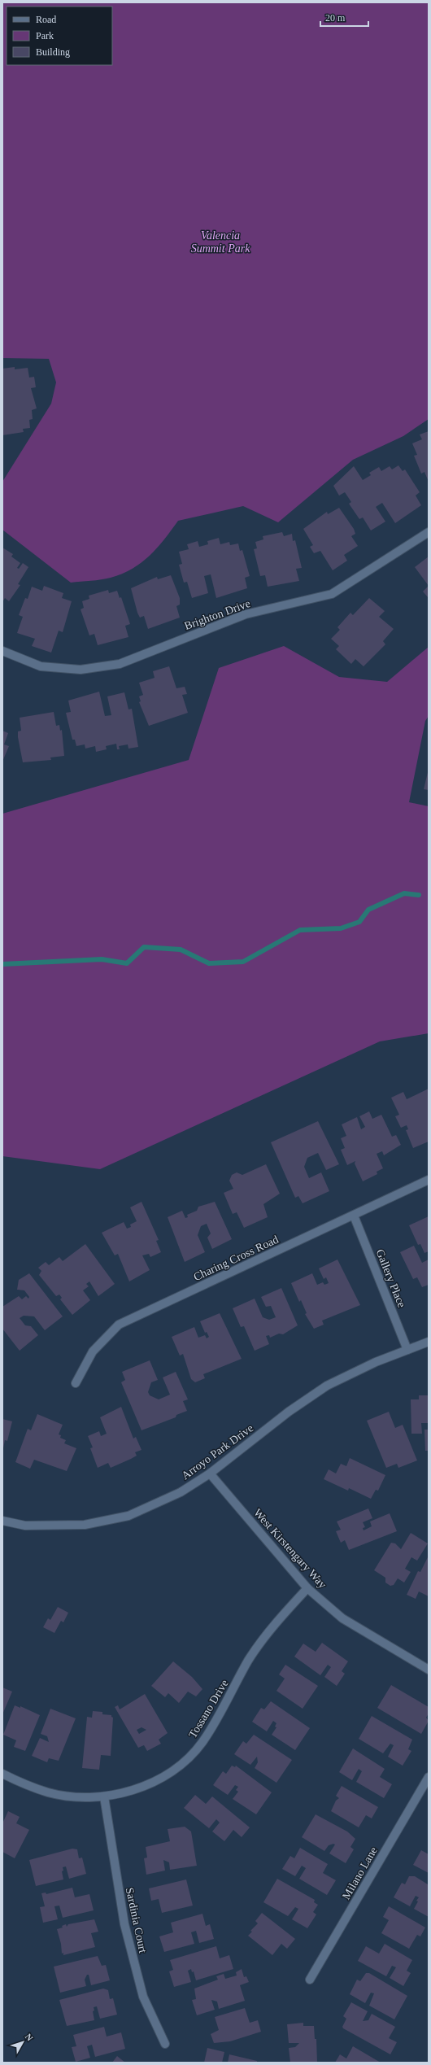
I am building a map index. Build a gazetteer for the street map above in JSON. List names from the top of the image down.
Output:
{
  "streets": {
    "street": [
      "Brighton Drive",
      "Charing Cross Road",
      "Gallery Place",
      "Arroyo Park Drive",
      "West Kirstengary Way",
      "Tossano Drive",
      "Milano Lane",
      "Sardinia Court"
    ]
  },
  "crossings": [
    ["Charing Cross Road", "Gallery Place"],
    ["Gallery Place", "Arroyo Park Drive"],
    ["Arroyo Park Drive", "West Kirstengary Way"],
    ["West Kirstengary Way", "Tossano Drive"],
    ["Tossano Drive", "Sardinia Court"]
  ],
  "parks": ["Valencia Summit Park"],
  "legend": ["Road", "Park", "Building"],
  "scale_bar": "20 m",
  "north": "top right"
}
